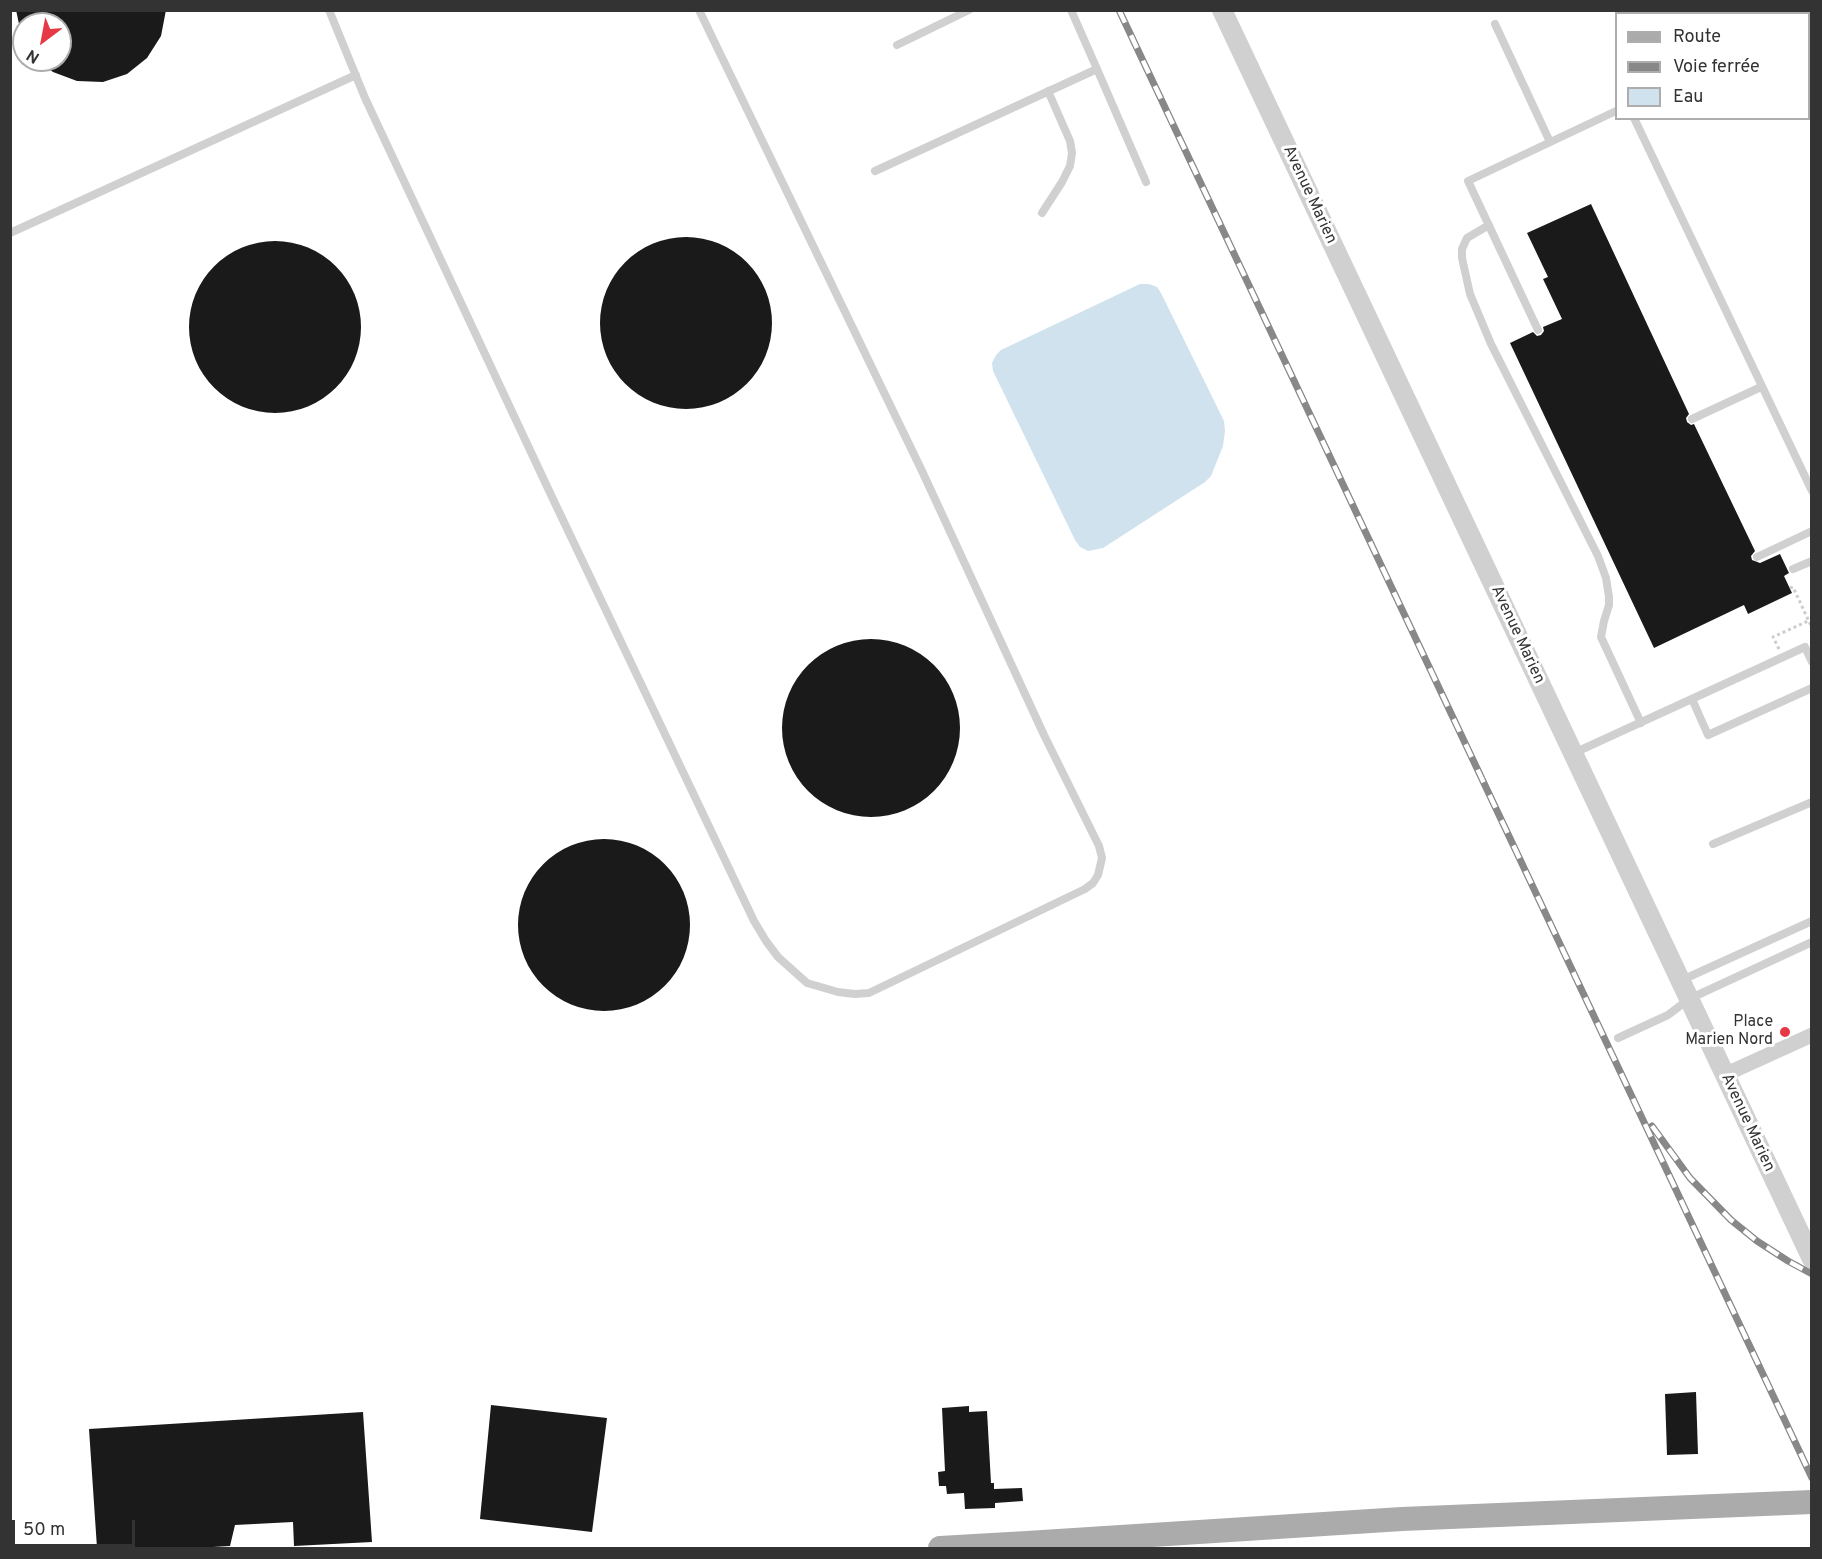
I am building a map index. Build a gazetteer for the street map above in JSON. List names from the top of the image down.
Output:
{
  "streets": {
    "street": ["Avenue Marien"]
  },
  "places": ["Place Marien Nord"],
  "legend": ["Route", "Voie ferrée", "Eau"],
  "scale_bar": "50 m",
  "north": "bottom left"
}
